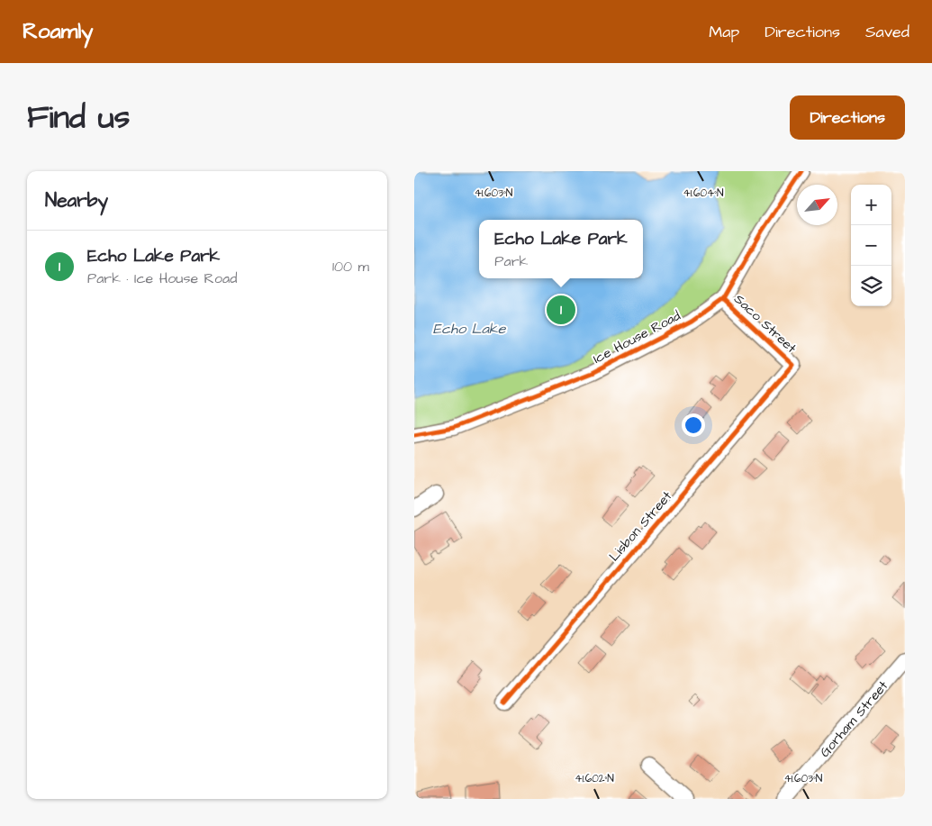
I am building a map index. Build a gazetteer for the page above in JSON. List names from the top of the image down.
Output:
{
  "streets": {
    "street": [
      "Saco Street",
      "Ice House Road",
      "Lisbon Street",
      "Gorham Street"
    ]
  },
  "crossings": [
    ["Saco Street", "Ice House Road"],
    ["Saco Street", "Lisbon Street"]
  ],
  "water": ["Echo Lake"],
  "north": "top right",
  "page": {
    "header": "Roamly",
    "nav": ["Map", "Directions", "Saved"],
    "title": "Find us",
    "buttons": "Directions",
    "heading": "Nearby",
    "map_buttons": ["+", "−"],
    "popup": ["Echo Lake Park", "Park"],
    "list": [
      {
        "mark": "1",
        "name": "Echo Lake Park",
        "note": "Park · Ice House Road",
        "value": "100 m"
      }
    ],
    "pins": "1"
  },
  "coordinates": ["41.603°N", "41.604°N", "41.602°N"]
}
